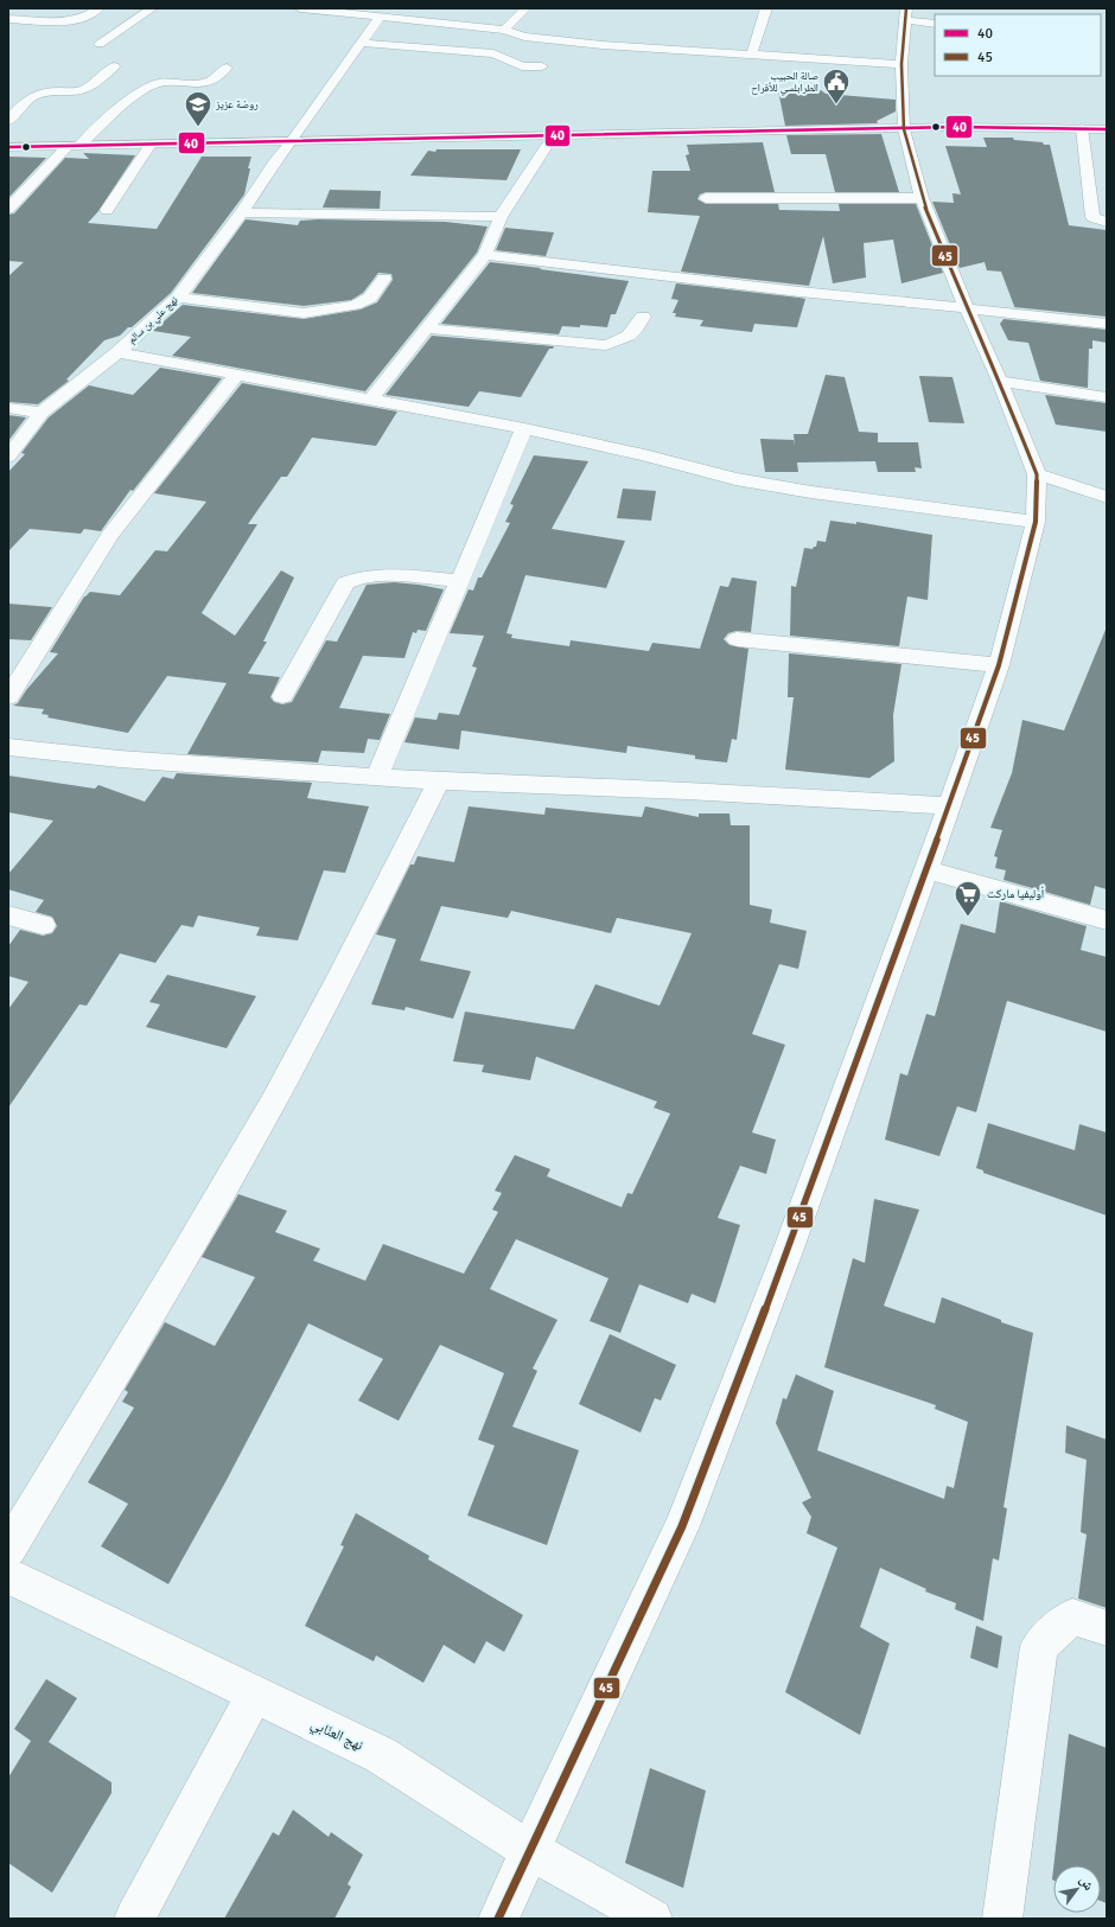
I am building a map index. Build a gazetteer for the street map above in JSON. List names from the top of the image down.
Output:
{
  "streets": {
    "street": ["نهج علي بن سالم", "نهج العنّابي"]
  },
  "places": {
    "public building": ["صالة الحبيب الطرابلسي للأفراح"],
    "school or university": ["روضة عزيز"],
    "supermarket": ["أوليفيا ماركت"]
  },
  "lines": ["transit line 45", "transit line 40"],
  "legend": ["40", "45"],
  "north": "top right"
}
